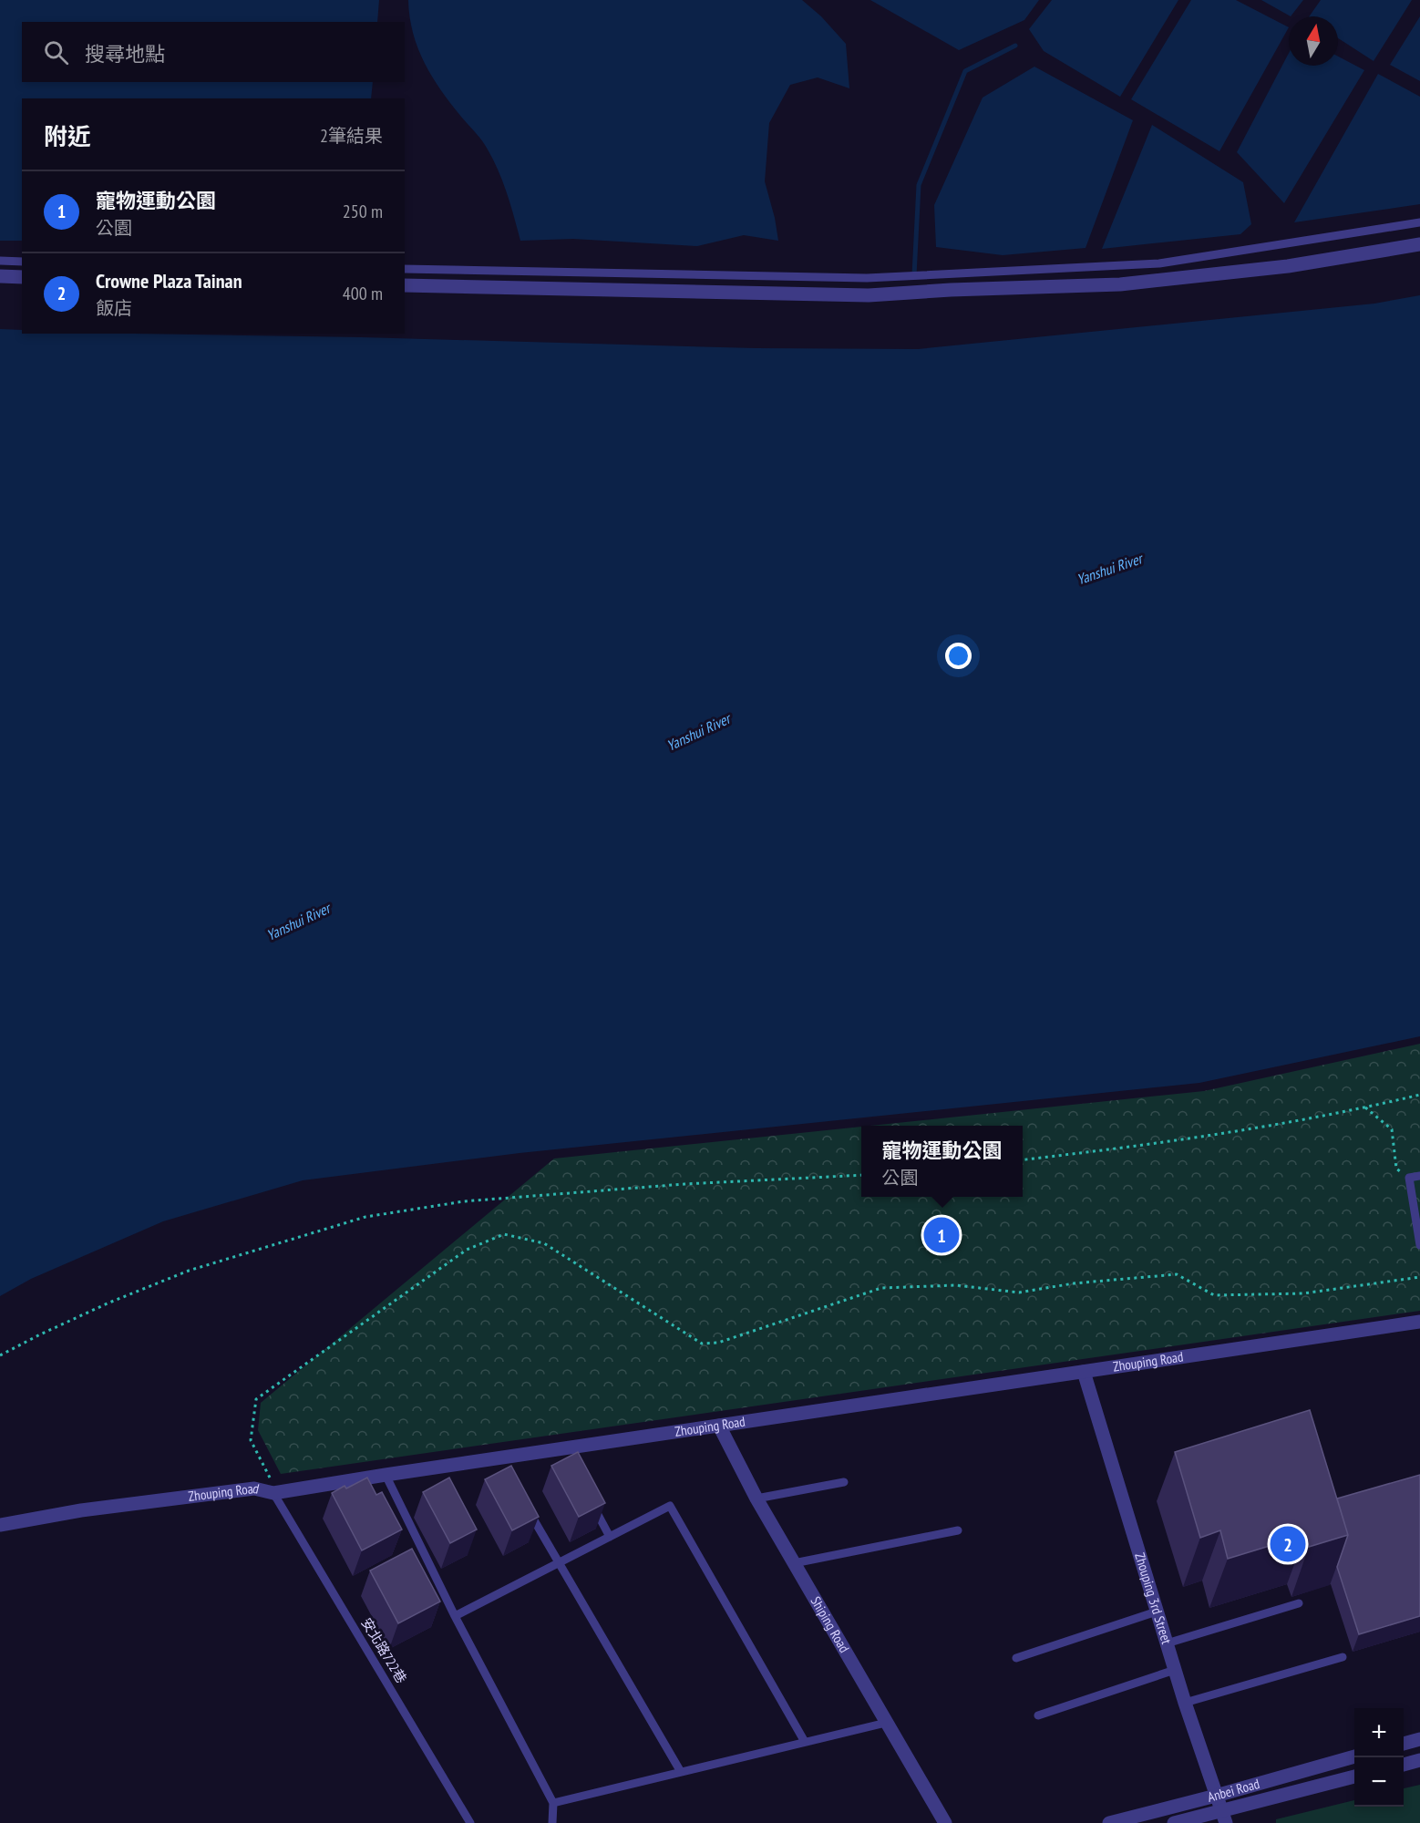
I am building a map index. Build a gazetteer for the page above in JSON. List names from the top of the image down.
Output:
{
  "streets": {
    "street": [
      "Zhouping Road",
      "Zhouping 3rd Street",
      "Shiping Road",
      "Anbei Road"
    ],
    "lane": ["安北路722巷"]
  },
  "crossings": [
    ["Zhouping Road", "Zhouping 3rd Street"],
    ["Zhouping Road", "Shiping Road"],
    ["Zhouping Road", "安北路722巷"],
    ["Zhouping 3rd Street", "Anbei Road"]
  ],
  "water": ["Yanshui River"],
  "north": "top",
  "page": {
    "search": "搜尋地點",
    "heading": ["附近", "2筆結果"],
    "list": [
      {
        "mark": "1",
        "name": "寵物運動公園",
        "note": "公園",
        "value": "250 m"
      },
      {
        "mark": "2",
        "name": "Crowne Plaza Tainan",
        "note": "飯店",
        "value": "400 m"
      }
    ],
    "popup": ["寵物運動公園", "公園"],
    "pins": ["1", "2"],
    "map_buttons": ["+", "−"]
  }
}
